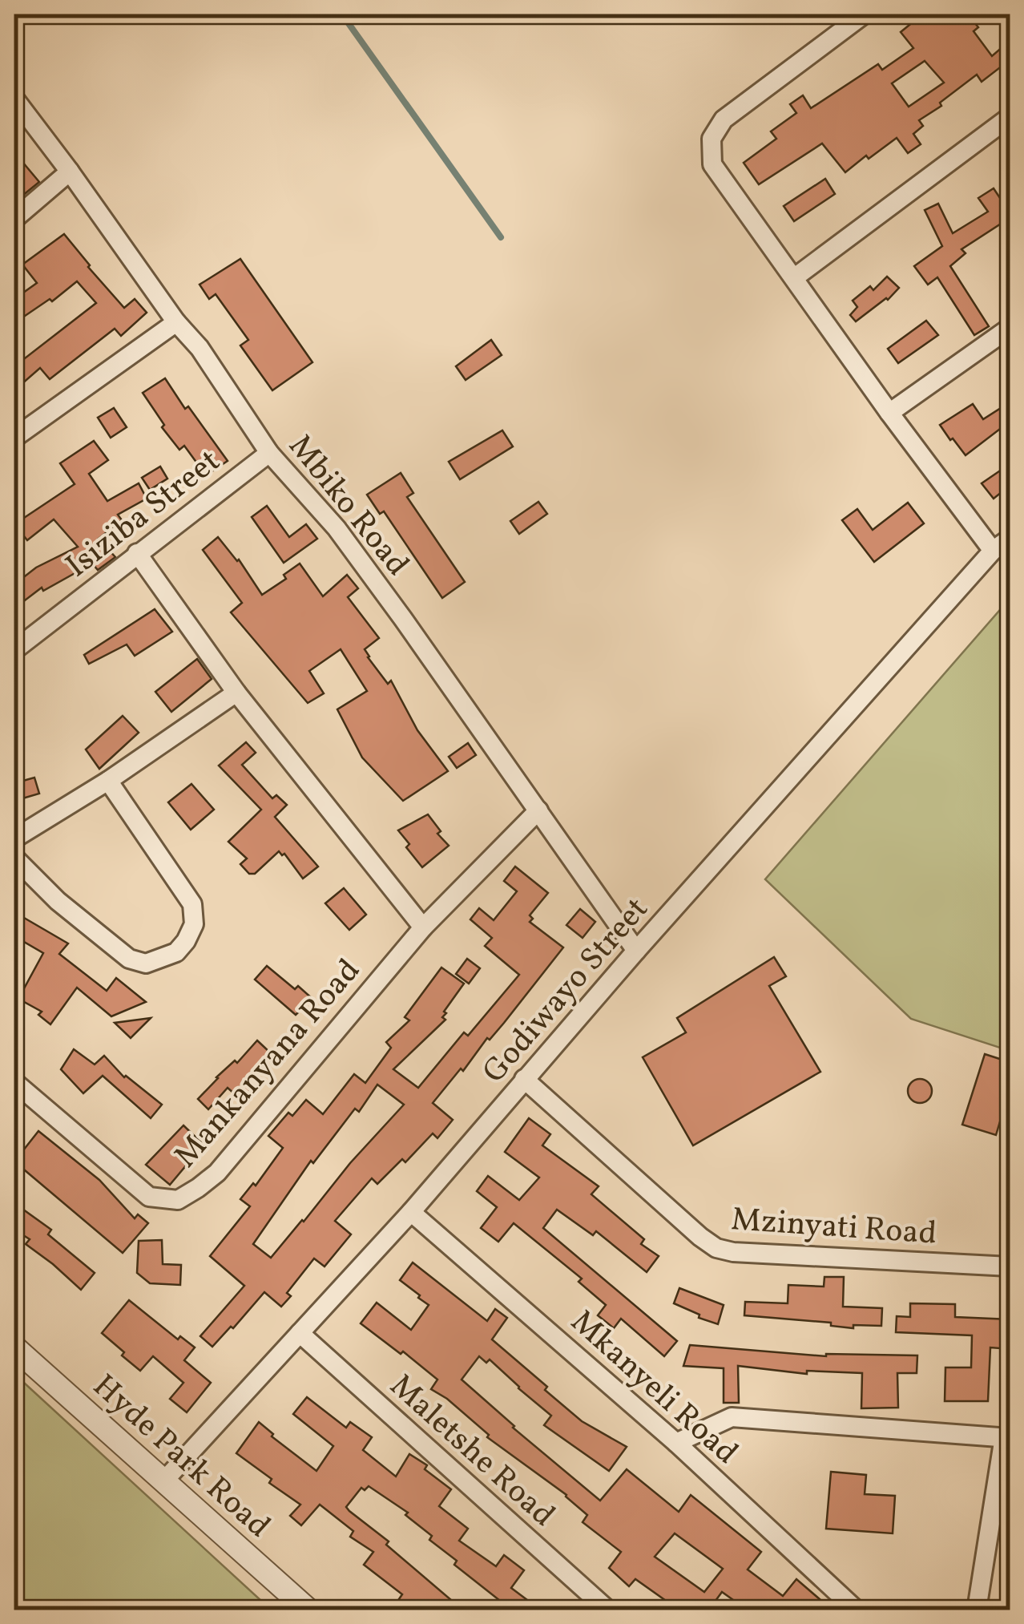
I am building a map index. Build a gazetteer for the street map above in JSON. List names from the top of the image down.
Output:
{
  "streets": {
    "street": [
      "Mbiko Road",
      "Isiziba Street",
      "Godiwayo Street",
      "Mankanyana Road",
      "Mzinyati Road",
      "Mkanyeli Road",
      "Maletshe Road",
      "Hyde Park Road"
    ]
  },
  "crossings": [
    ["Mbiko Road", "Isiziba Street"],
    ["Mbiko Road", "Godiwayo Street"],
    ["Mbiko Road", "Mankanyana Road"],
    ["Godiwayo Street", "Mzinyati Road"],
    ["Godiwayo Street", "Mkanyeli Road"],
    ["Godiwayo Street", "Maletshe Road"],
    ["Godiwayo Street", "Hyde Park Road"]
  ]
}
